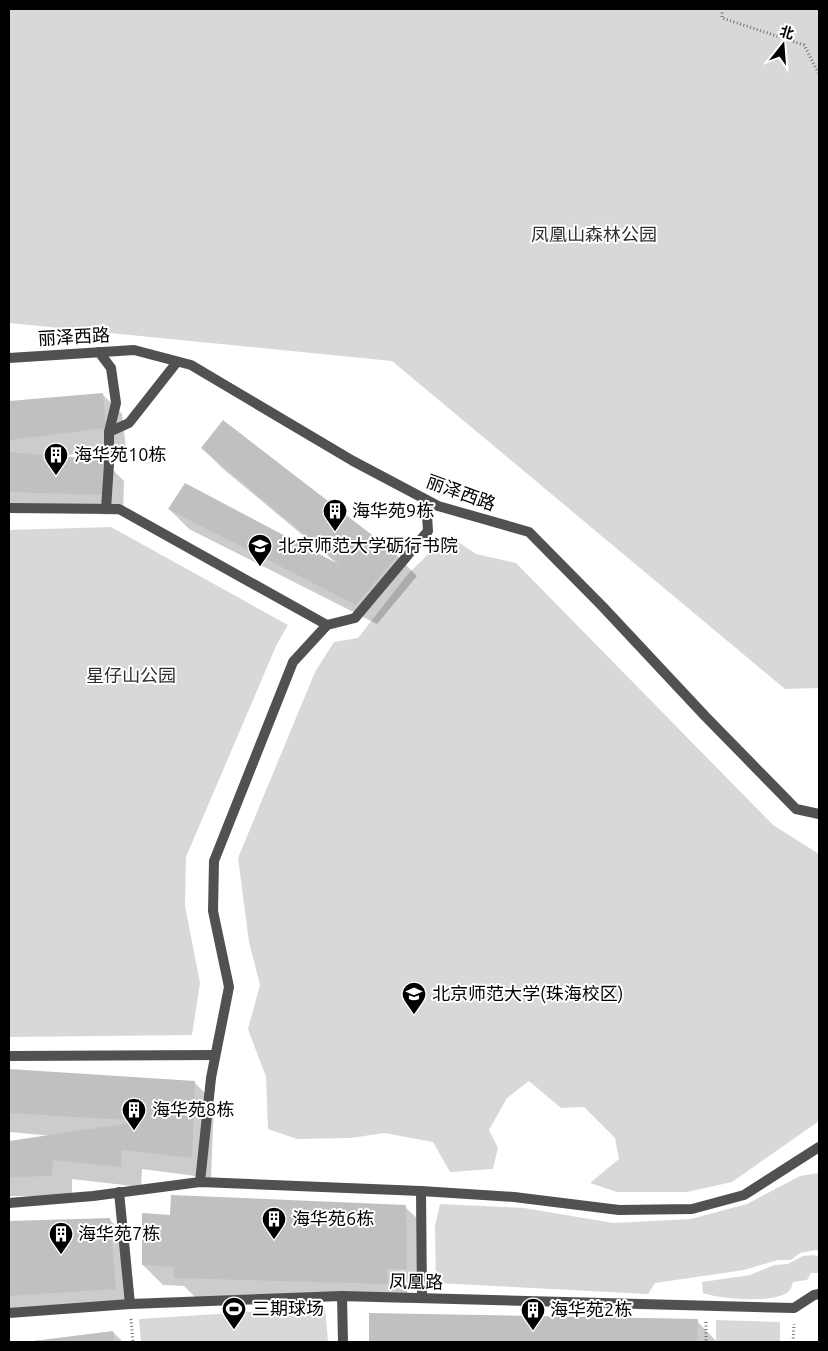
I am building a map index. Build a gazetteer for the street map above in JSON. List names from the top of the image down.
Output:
{
  "streets": {
    "street": ["丽泽西路", "凤凰路"]
  },
  "parks": ["凤凰山森林公园", "星仔山公园"],
  "places": {
    "building": [
      "海华苑10栋",
      "海华苑9栋",
      "海华苑8栋",
      "海华苑6栋",
      "海华苑7栋",
      "海华苑2栋"
    ],
    "school or university": ["北京师范大学砺行书院", "北京师范大学(珠海校区)"],
    "sports": ["三期球场"]
  },
  "north": "top"
}
